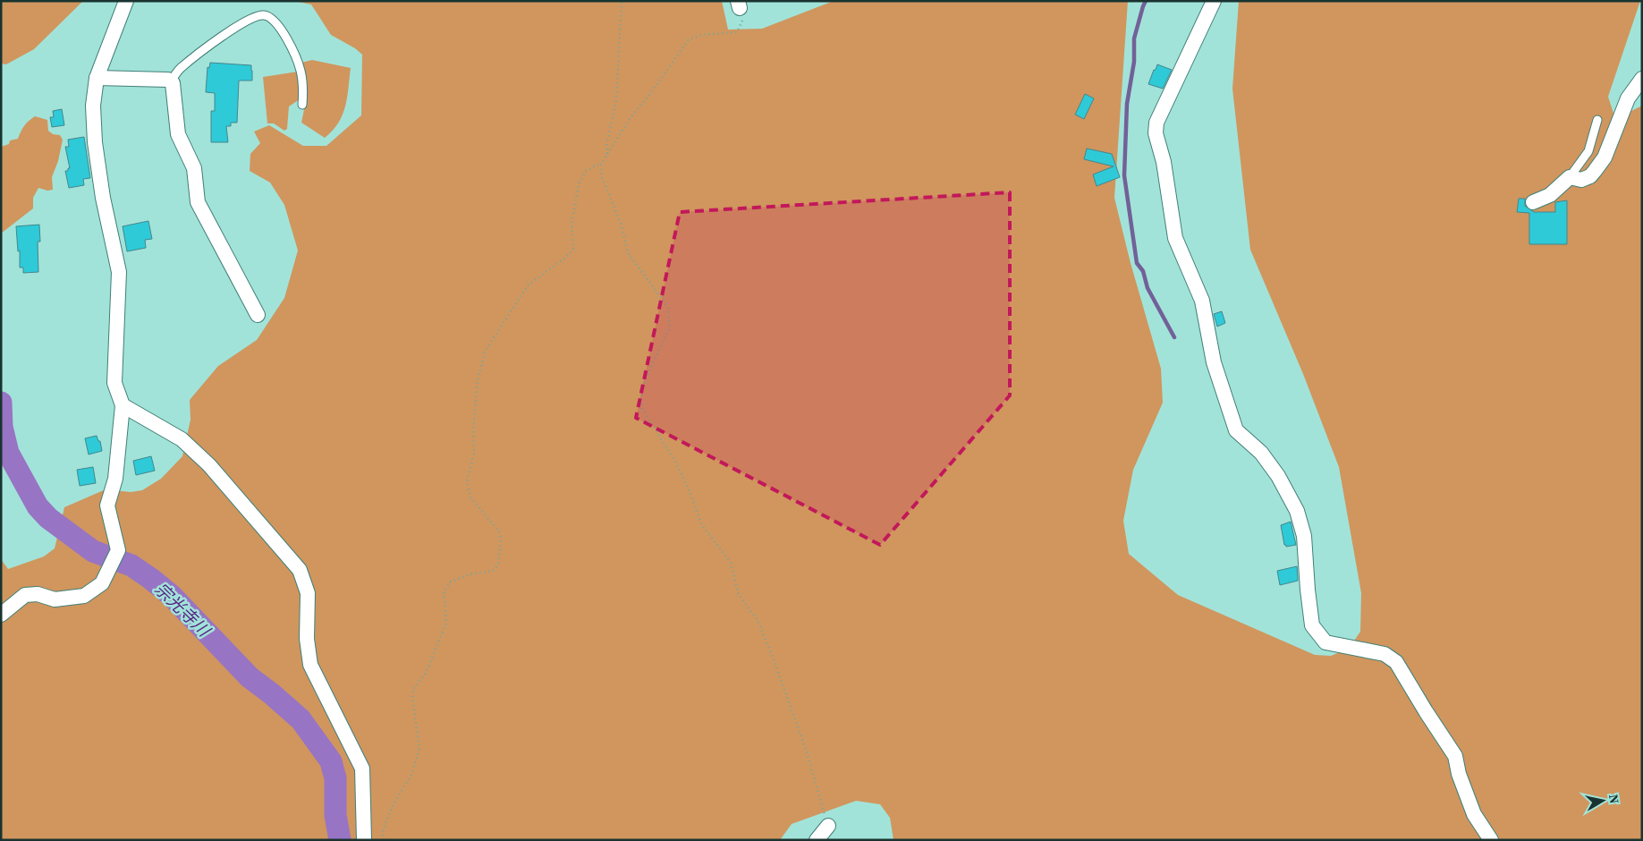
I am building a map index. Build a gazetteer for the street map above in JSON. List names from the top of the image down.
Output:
{
  "water": ["宗光寺川"],
  "north": "right"
}
